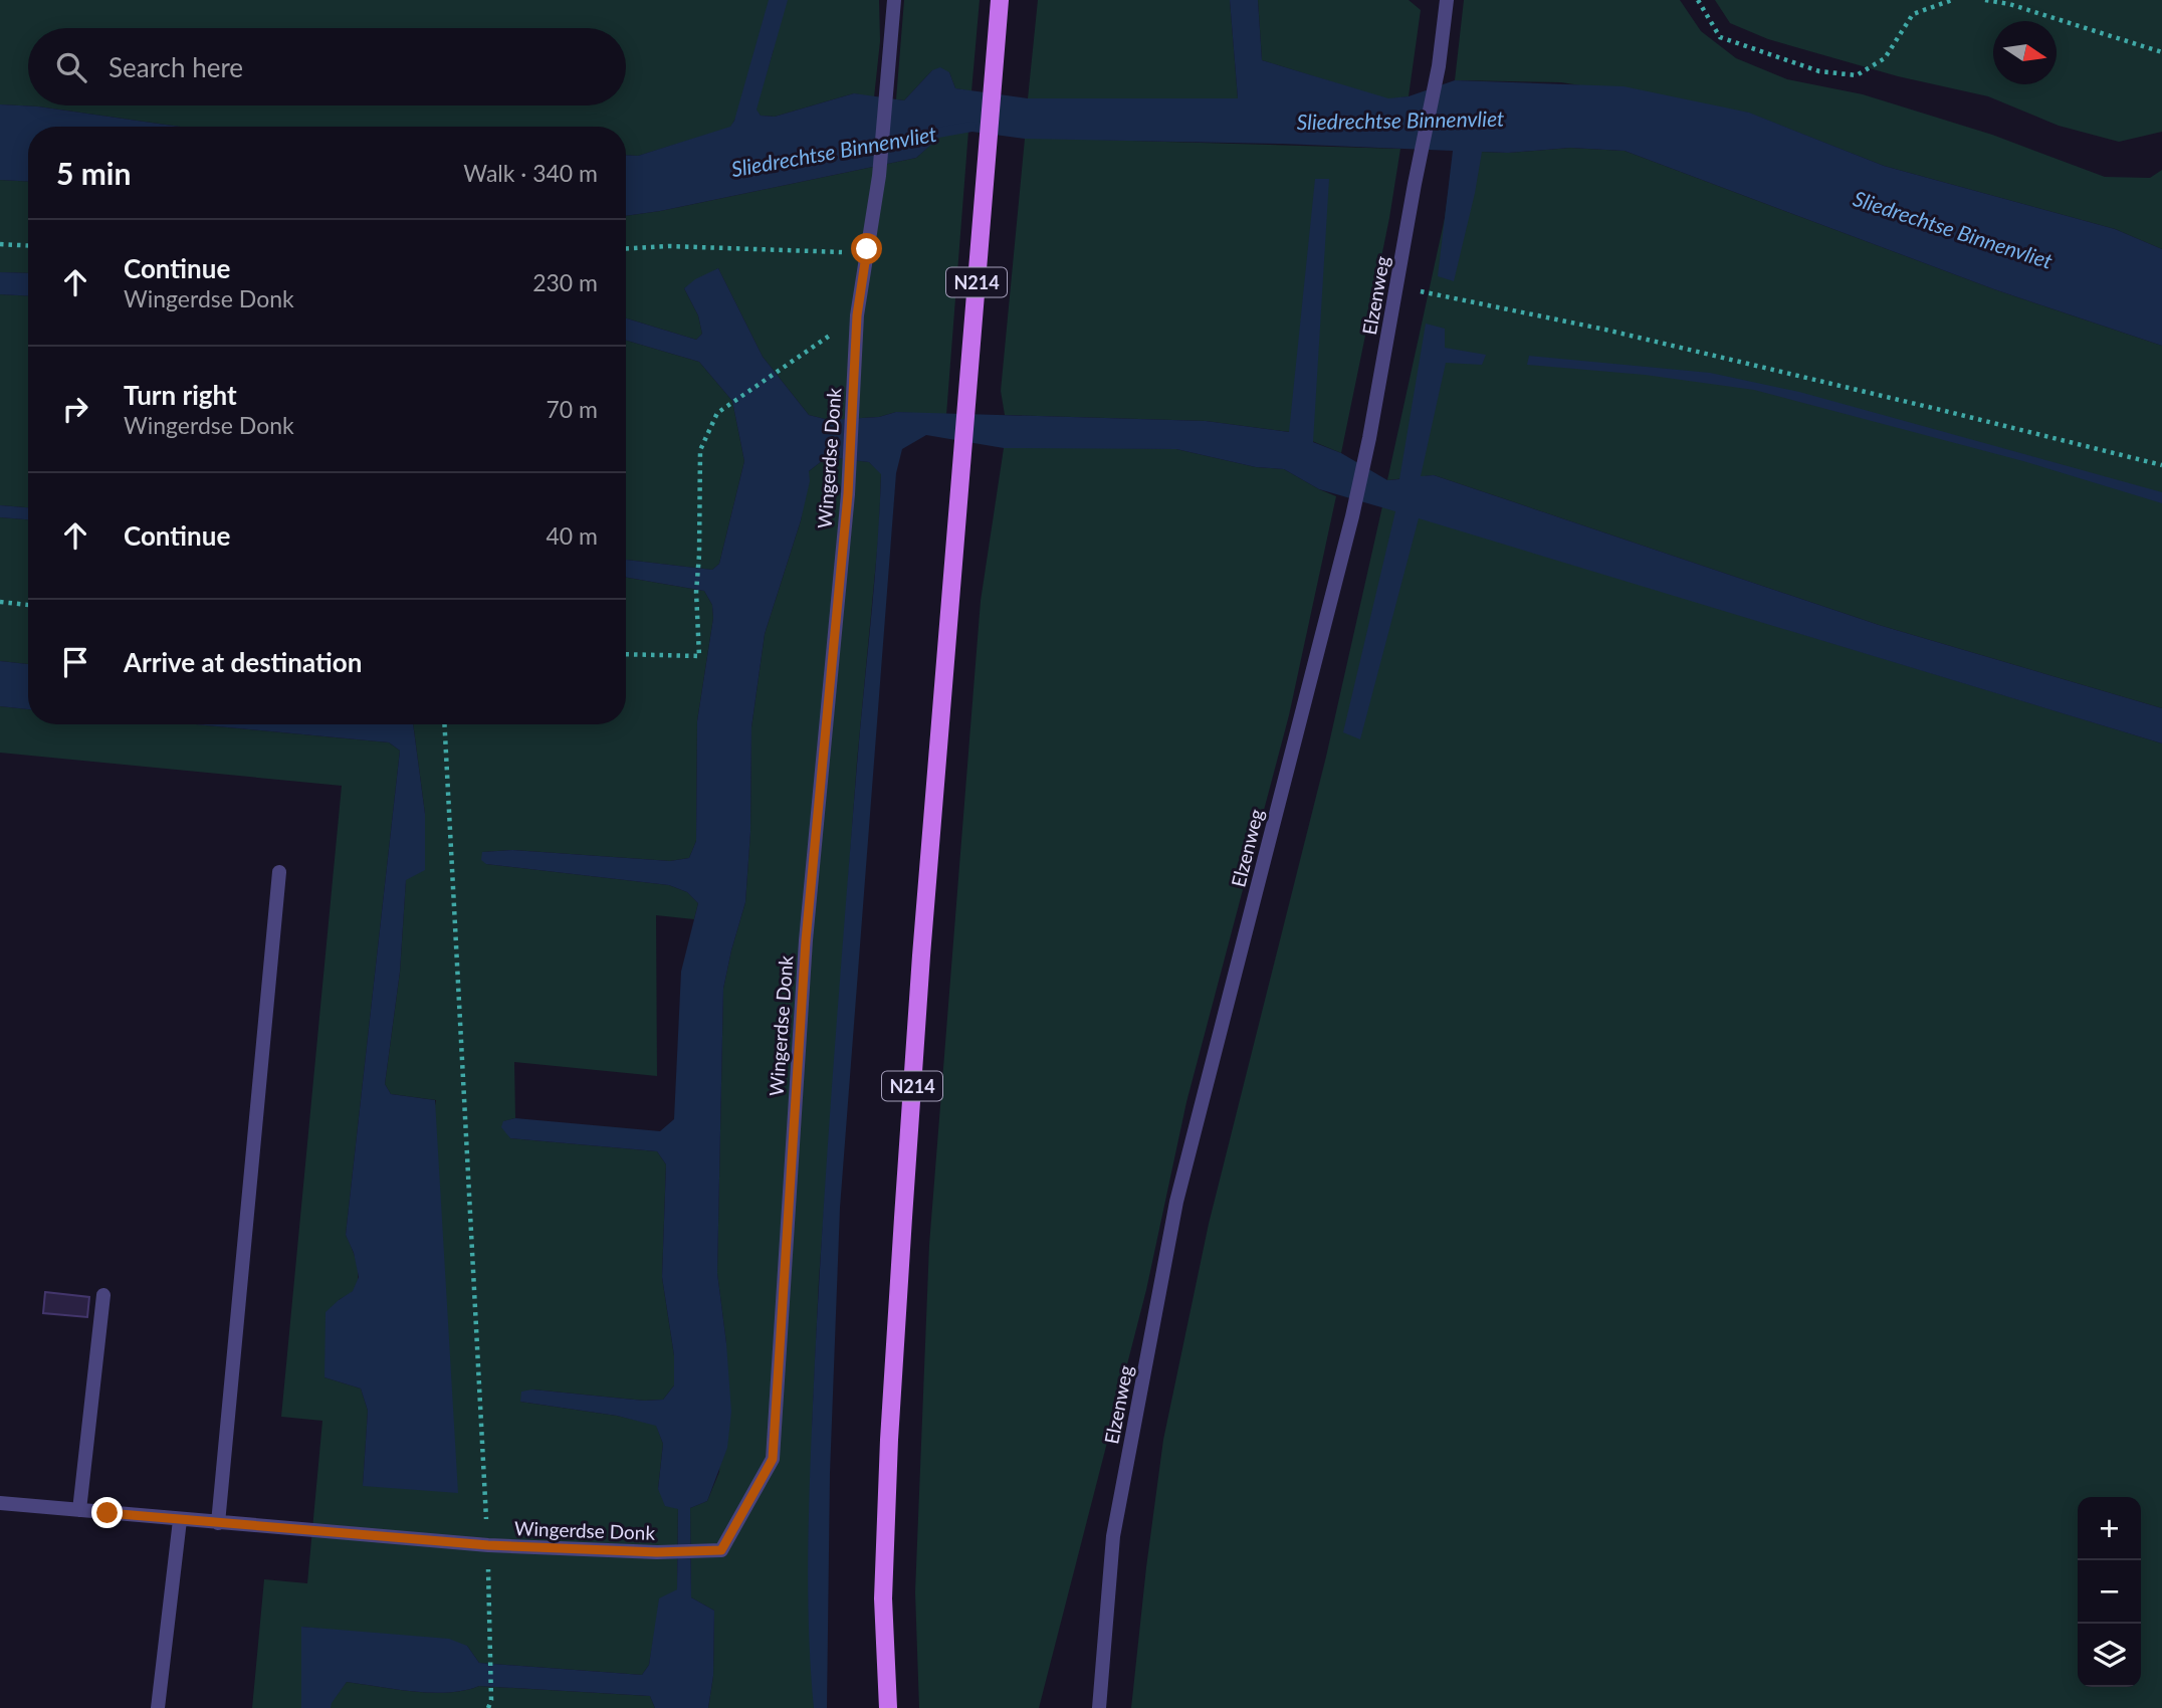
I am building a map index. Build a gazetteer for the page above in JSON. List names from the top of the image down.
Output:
{
  "streets": {
    "main road": ["N214"],
    "street": ["Elzenweg", "Wingerdse Donk"]
  },
  "water": ["Sliedrechtse Binnenvliet"],
  "north": "right",
  "page": {
    "search": "Search here",
    "heading": ["5 min", "Walk · 340 m"],
    "list": [
      ["Continue", "Wingerdse Donk", "230 m"],
      ["Turn right", "Wingerdse Donk", "70 m"],
      ["Continue", "40 m"],
      "Arrive at destination"
    ],
    "map_buttons": ["+", "−"]
  }
}
